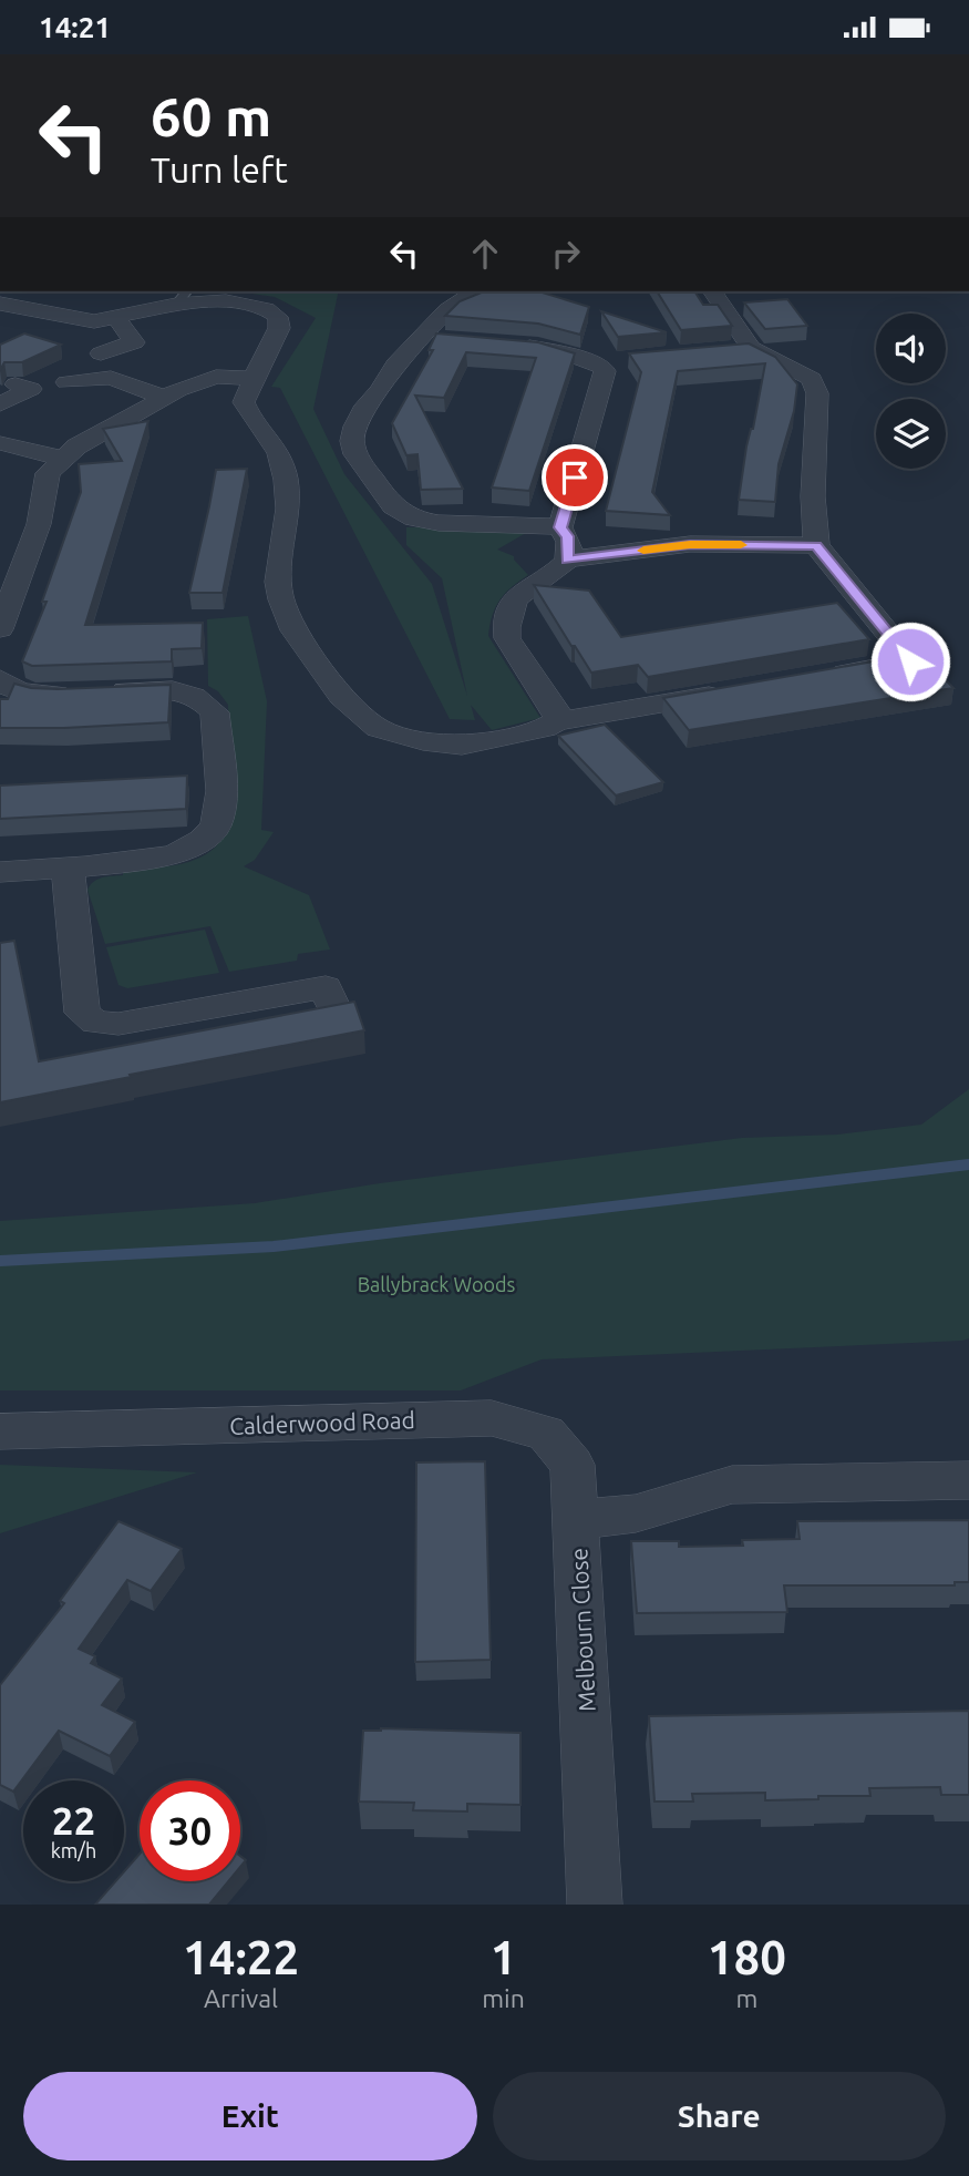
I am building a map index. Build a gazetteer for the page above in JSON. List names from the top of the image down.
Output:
{
  "streets": {
    "street": ["Calderwood Road", "Melbourn Close"]
  },
  "crossings": [
    ["Calderwood Road", "Melbourn Close"]
  ],
  "parks": ["Ballybrack Woods"],
  "page": {
    "status": "14:21",
    "turn": ["60 m", "Turn left"],
    "speed": "22 km/h",
    "limit": "30",
    "eta": [
      "14:22",
      "Arrival",
      "1",
      "min",
      "180",
      "m"
    ],
    "buttons": ["Exit", "Share"]
  }
}
